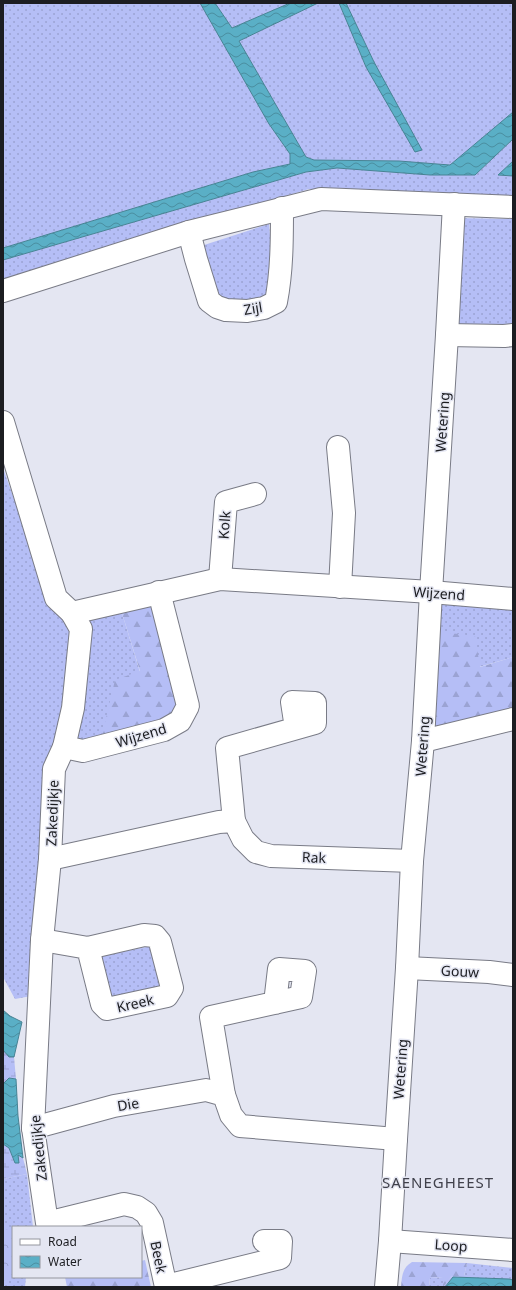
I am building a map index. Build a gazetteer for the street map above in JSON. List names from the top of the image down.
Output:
{
  "streets": {
    "street": [
      "Zijl",
      "Wetering",
      "Kolk",
      "Wijzend",
      "Zakedijkje",
      "Rak",
      "Gouw",
      "Die",
      "Loop",
      "Beek"
    ]
  },
  "crossings": [
    ["Wetering", "Wijzend"],
    ["Wetering", "Rak"],
    ["Wetering", "Gouw"],
    ["Wetering", "Loop"],
    ["Kolk", "Wijzend"],
    ["Wijzend", "Zakedijkje"],
    ["Zakedijkje", "Die"],
    ["Zakedijkje", "Beek"]
  ],
  "districts": ["SAENEGHEEST"],
  "legend": ["Road", "Water"]
}
